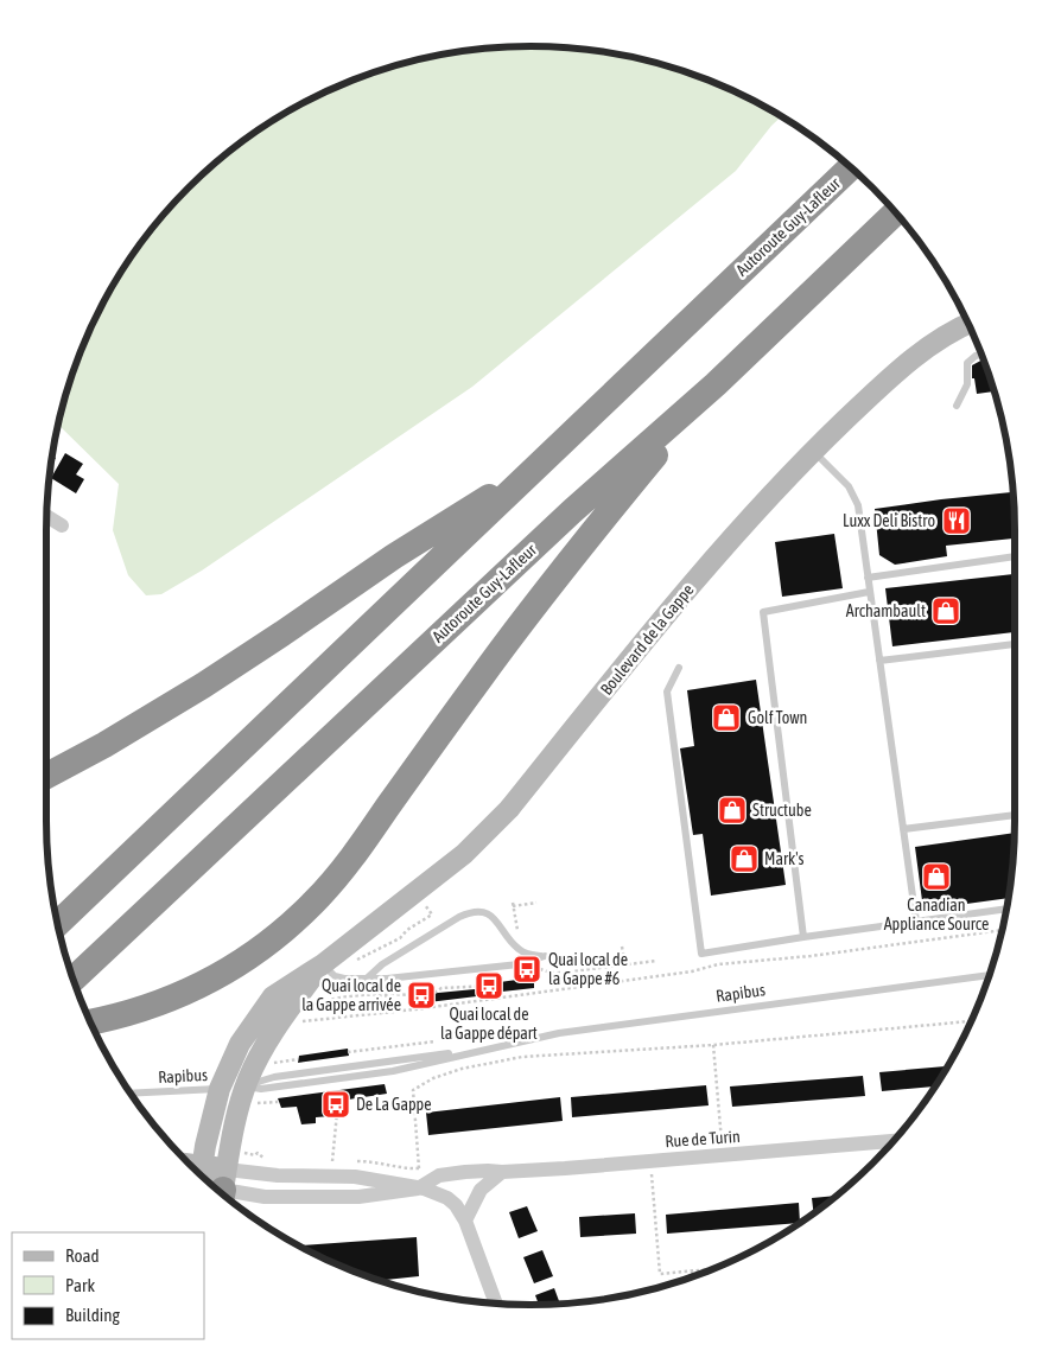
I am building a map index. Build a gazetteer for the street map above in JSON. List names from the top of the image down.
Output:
{
  "streets": {
    "highway": ["Autoroute Guy-Lafleur"],
    "street": ["Boulevard de la Gappe", "Rue de Turin"],
    "lane": ["Rapibus"]
  },
  "crossings": [
    ["Boulevard de la Gappe", "Rapibus"],
    ["Boulevard de la Gappe", "Rue de Turin"]
  ],
  "places": {
    "restaurant": ["Luxx Deli Bistro"],
    "shop": [
      "Archambault",
      "Golf Town",
      "Structube",
      "Mark's",
      "Canadian Appliance Source"
    ],
    "bus stop": [
      "Quai local de la Gappe #6",
      "Quai local de la Gappe départ",
      "Quai local de la Gappe arrivée",
      "De La Gappe"
    ]
  },
  "legend": ["Road", "Park", "Building"]
}
